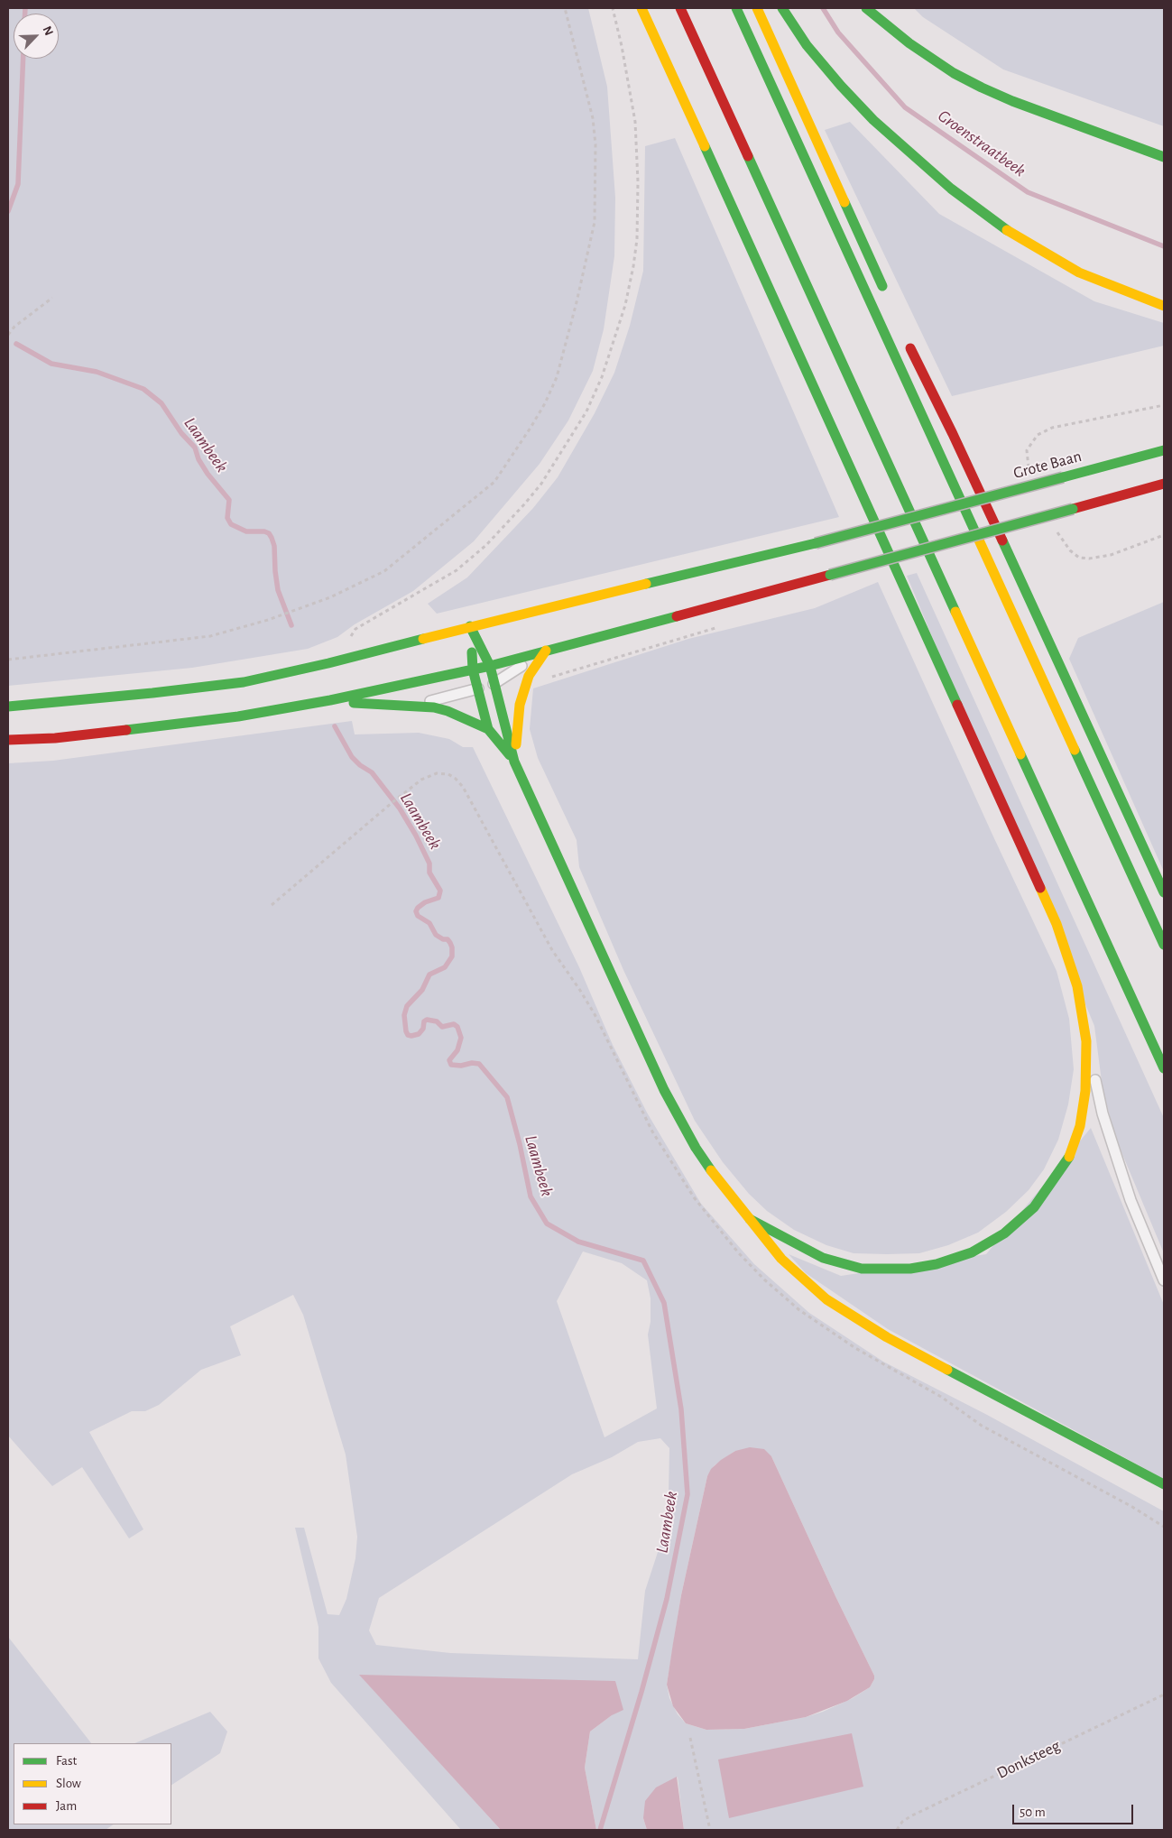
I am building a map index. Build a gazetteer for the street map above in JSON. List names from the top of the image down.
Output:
{
  "streets": {
    "main road": ["Grote Baan"],
    "path": ["Donksteeg"]
  },
  "water": ["Groenstraatbeek", "Laambeek"],
  "legend": ["Fast", "Slow", "Jam"],
  "scale_bar": "50 m",
  "north": "top right"
}
